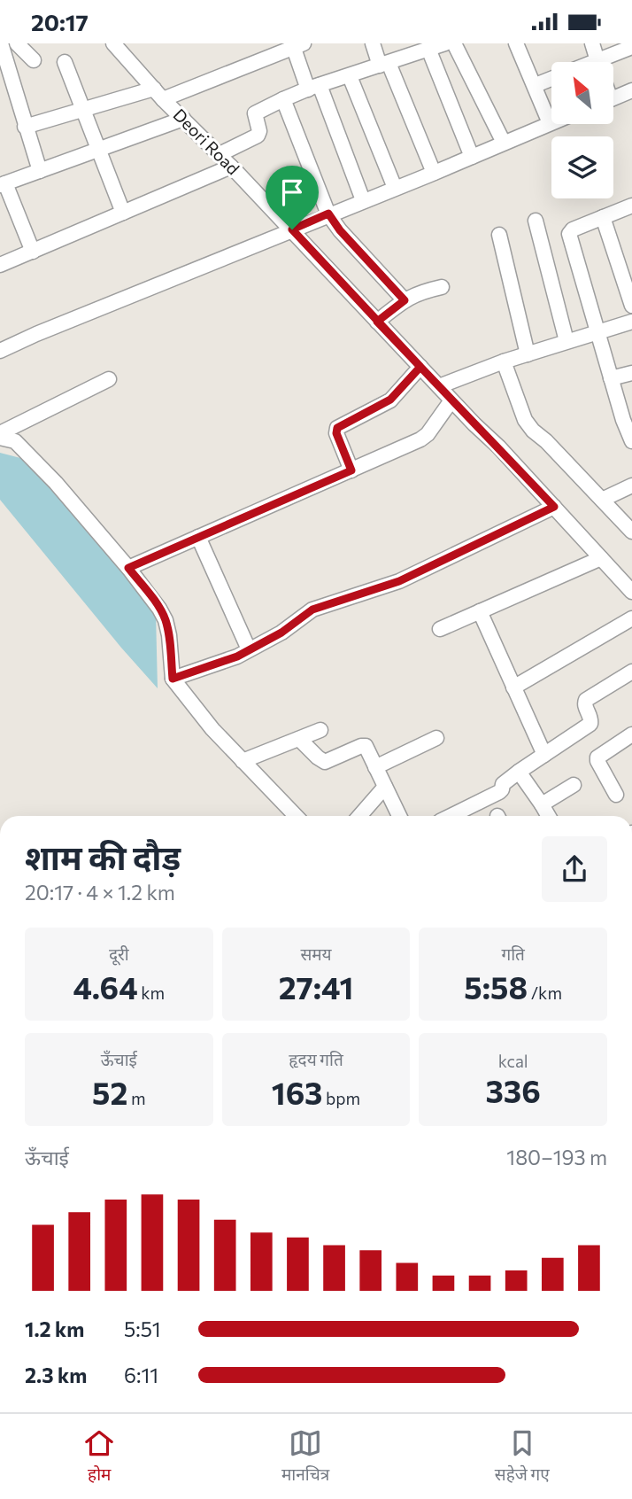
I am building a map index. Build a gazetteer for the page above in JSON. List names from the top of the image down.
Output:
{
  "streets": {
    "street": ["Deori Road"]
  },
  "north": "top left",
  "page": {
    "status": "20:17",
    "heading": ["शाम की दौड़", "20:17 · 4 × 1.2 km"],
    "stats": [
      ["दूरी", "4.64 km"],
      ["समय", "27:41"],
      ["गति", "5:58 /km"],
      ["ऊँचाई", "52 m"],
      ["हृदय गति", "163 bpm"],
      ["kcal", "336"]
    ],
    "chart": ["ऊँचाई", "180–193 m"],
    "list": [
      {
        "name": "1.2 km",
        "note": "5:51"
      },
      {
        "name": "2.3 km",
        "note": "6:11"
      }
    ],
    "tabs": ["होम", "मानचित्र", "सहेजे गए"]
  }
}
